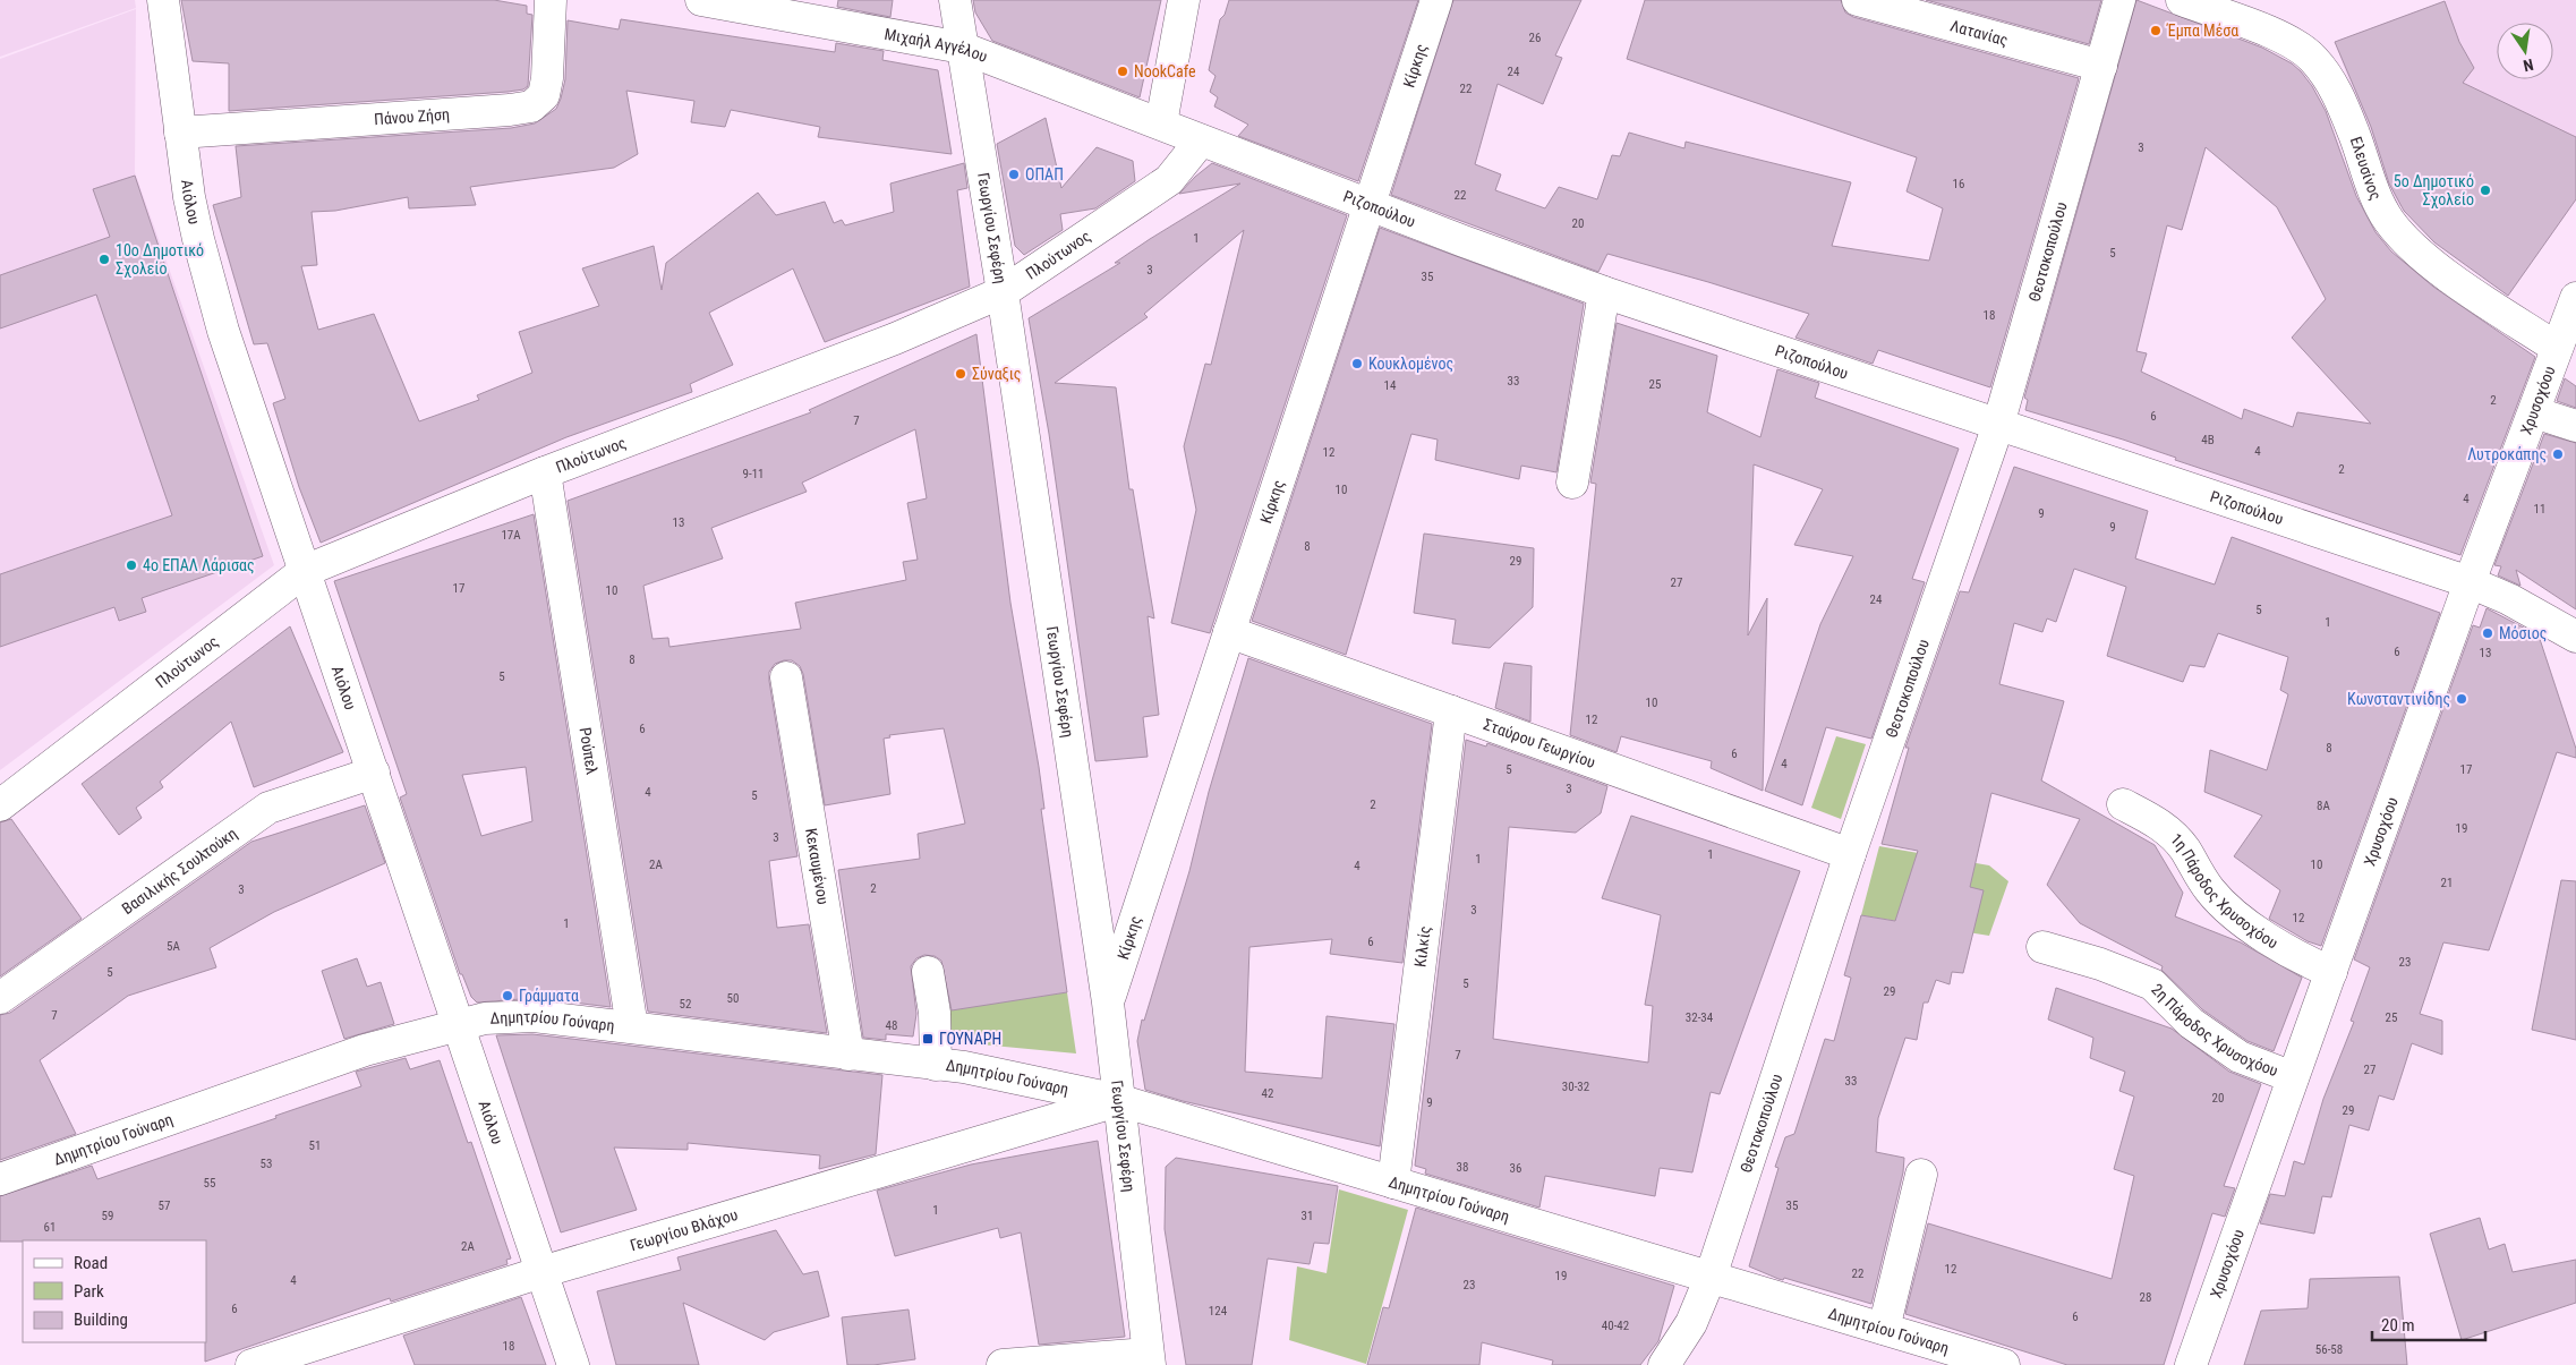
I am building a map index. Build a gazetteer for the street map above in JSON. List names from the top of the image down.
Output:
{
  "streets": {
    "street": [
      "Λατανίας",
      "Μιχαήλ Αγγέλου",
      "Κίρκης",
      "Πάνου Ζήση",
      "Ελευσίνος",
      "Αιόλου",
      "Ριζοπούλου",
      "Γεωργίου Σεφέρη",
      "Θεοτοκοπούλου",
      "Πλούτωνος",
      "Χρυσοχόου",
      "Σταύρου Γεωργίου",
      "Ρούπελ",
      "Κεκαυμένου",
      "Βασιλικής Σουλτούκη",
      "1η Πάροδος Χρυσοχόου",
      "Κιλκίς",
      "Δημητρίου Γούναρη",
      "2η Πάροδος Χρυσοχόου",
      "Γεωργίου Βλάχου"
    ]
  },
  "crossings": [
    ["Λατανίας", "Θεοτοκοπούλου"],
    ["Μιχαήλ Αγγέλου", "Ριζοπούλου"],
    ["Μιχαήλ Αγγέλου", "Γεωργίου Σεφέρη"],
    ["Κίρκης", "Ριζοπούλου"],
    ["Κίρκης", "Γεωργίου Σεφέρη"],
    ["Κίρκης", "Σταύρου Γεωργίου"],
    ["Πάνου Ζήση", "Αιόλου"],
    ["Ελευσίνος", "Χρυσοχόου"],
    ["Αιόλου", "Πλούτωνος"],
    ["Αιόλου", "Βασιλικής Σουλτούκη"],
    ["Αιόλου", "Δημητρίου Γούναρη"],
    ["Αιόλου", "Γεωργίου Βλάχου"],
    ["Ριζοπούλου", "Θεοτοκοπούλου"],
    ["Ριζοπούλου", "Πλούτωνος"],
    ["Ριζοπούλου", "Χρυσοχόου"],
    ["Γεωργίου Σεφέρη", "Πλούτωνος"],
    ["Γεωργίου Σεφέρη", "Δημητρίου Γούναρη"],
    ["Γεωργίου Σεφέρη", "Γεωργίου Βλάχου"],
    ["Θεοτοκοπούλου", "Σταύρου Γεωργίου"],
    ["Θεοτοκοπούλου", "Δημητρίου Γούναρη"],
    ["Πλούτωνος", "Ρούπελ"],
    ["Χρυσοχόου", "1η Πάροδος Χρυσοχόου"],
    ["Χρυσοχόου", "2η Πάροδος Χρυσοχόου"],
    ["Σταύρου Γεωργίου", "Κιλκίς"],
    ["Ρούπελ", "Δημητρίου Γούναρη"],
    ["Κεκαυμένου", "Δημητρίου Γούναρη"],
    ["Κιλκίς", "Δημητρίου Γούναρη"],
    ["Δημητρίου Γούναρη", "Γεωργίου Βλάχου"]
  ],
  "places": {
    "other": [
      "Έμπα Μέσα",
      "NookCafe",
      "ΟΠΑΠ",
      "5ο Δημοτικό Σχολείο",
      "10ο Δημοτικό Σχολείο",
      "Κουκλομένος",
      "Σύναξις",
      "Λυτροκάπης",
      "4ο ΕΠΑΛ Λάρισας",
      "Μόσιος",
      "Κωνσταντινίδης",
      "Γράμματα"
    ],
    "transit": ["ΓΟΥΝΑΡΗ"]
  },
  "house_numbers": [
    "26",
    "24",
    "22",
    "3",
    "16",
    "22",
    "20",
    "1",
    "5",
    "3",
    "35",
    "18",
    "33",
    "25",
    "14",
    "2",
    "6",
    "7",
    "4Β",
    "4",
    "12",
    "2",
    "9-11",
    "10",
    "4",
    "11",
    "9",
    "13",
    "9",
    "17A",
    "8",
    "29",
    "27",
    "17",
    "10",
    "24",
    "5",
    "1",
    "6",
    "13",
    "8",
    "5",
    "10",
    "12",
    "6",
    "8",
    "6",
    "4",
    "5",
    "17",
    "3",
    "4",
    "5",
    "2",
    "8Α",
    "19",
    "3",
    "1",
    "1",
    "2A",
    "10",
    "4",
    "21",
    "2",
    "3",
    "3",
    "12",
    "1",
    "6",
    "5Α",
    "23",
    "5",
    "5",
    "29",
    "50",
    "52",
    "7",
    "32-34",
    "25",
    "48",
    "7",
    "27",
    "33",
    "30-32",
    "42",
    "20",
    "9",
    "29",
    "51",
    "53",
    "38",
    "36",
    "55",
    "57",
    "35",
    "1",
    "59",
    "31",
    "61",
    "2Α",
    "12",
    "22",
    "19",
    "4",
    "23",
    "28",
    "6",
    "124",
    "6",
    "40-42",
    "18",
    "56-58"
  ],
  "legend": ["Road", "Park", "Building"],
  "scale_bar": "20 m",
  "north": "bottom"
}
